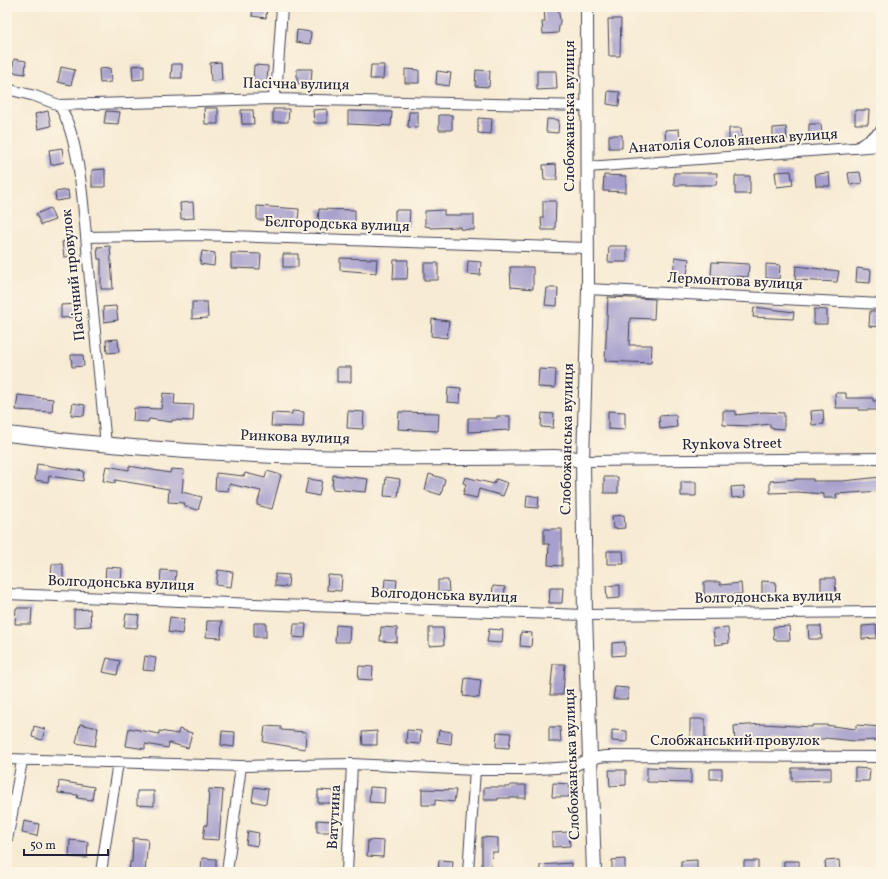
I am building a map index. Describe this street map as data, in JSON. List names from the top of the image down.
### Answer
{
  "streets": {
    "main road": ["Слобожанська вулиця", "Ринкова вулиця"],
    "street": [
      "Пасічна вулиця",
      "Анатолія Солов'яненка вулиця",
      "Бєлгородська вулиця",
      "Пасічний провулок",
      "Лермонтова вулиця",
      "Rynkova Street",
      "Волгодонська вулиця",
      "Слобжанський провулок",
      "Ватутина"
    ]
  },
  "crossings": [
    ["Пасічна вулиця", "Слобожанська вулиця"],
    ["Пасічна вулиця", "Пасічний провулок"],
    ["Слобожанська вулиця", "Анатолія Солов'яненка вулиця"],
    ["Слобожанська вулиця", "Бєлгородська вулиця"],
    ["Слобожанська вулиця", "Лермонтова вулиця"],
    ["Слобожанська вулиця", "Ринкова вулиця"],
    ["Слобожанська вулиця", "Rynkova Street"],
    ["Слобожанська вулиця", "Волгодонська вулиця"],
    ["Слобожанська вулиця", "Слобжанський провулок"],
    ["Бєлгородська вулиця", "Пасічний провулок"],
    ["Пасічний провулок", "Ринкова вулиця"],
    ["Ринкова вулиця", "Rynkova Street"],
    ["Слобжанський провулок", "Ватутина"]
  ],
  "scale_bar": "50 m"
}
